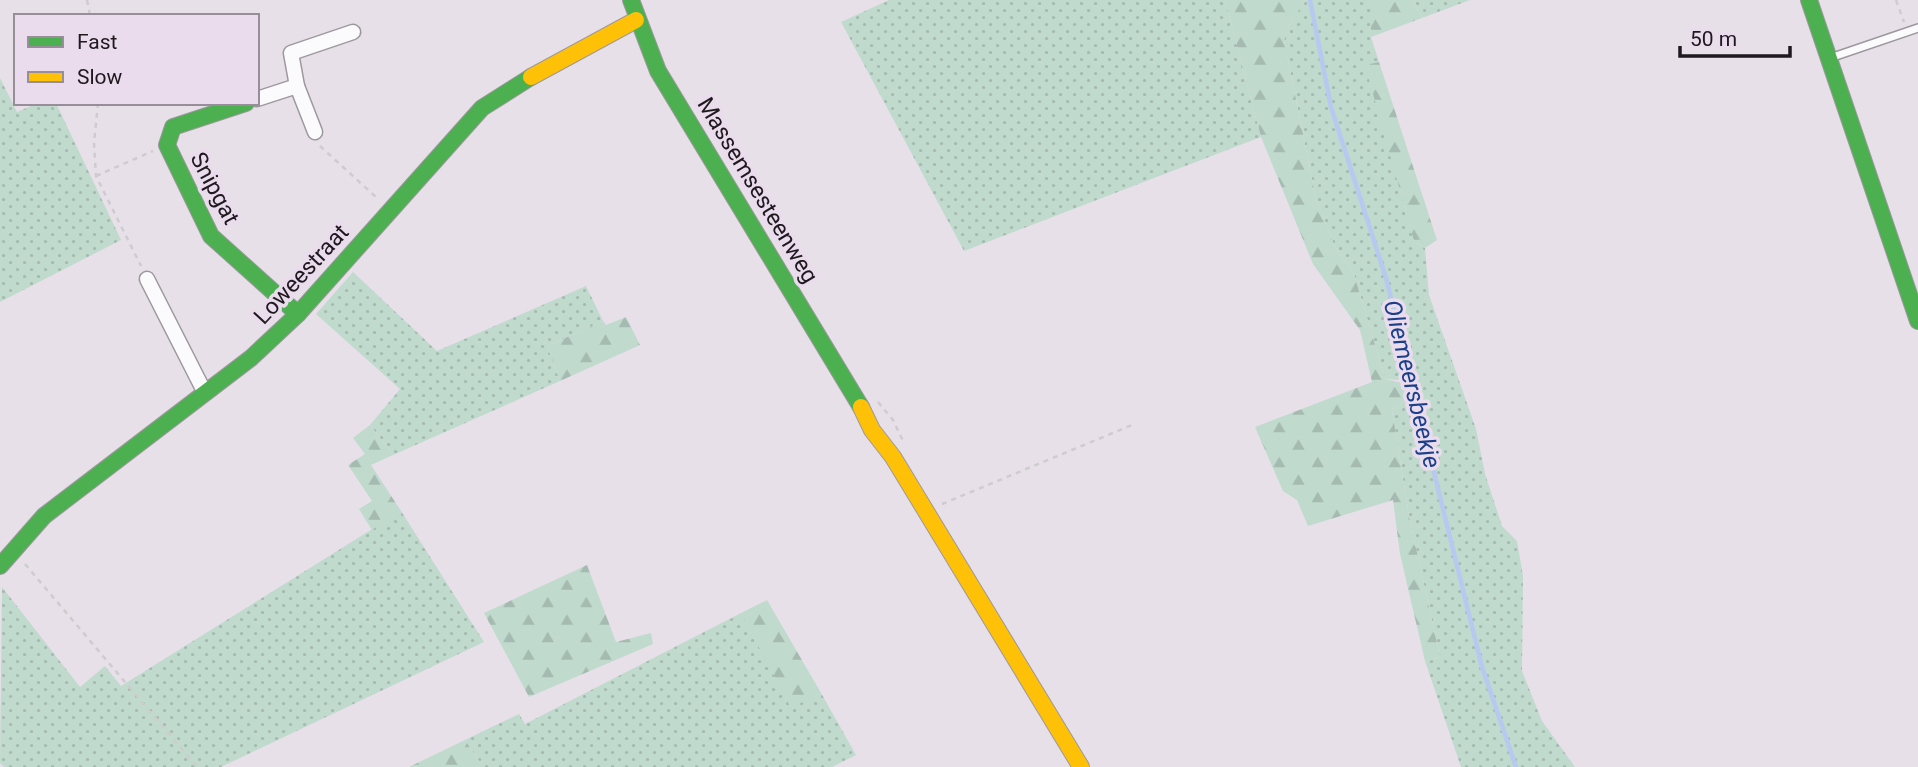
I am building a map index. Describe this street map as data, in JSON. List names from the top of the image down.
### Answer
{
  "streets": {
    "street": ["Snipgat", "Massemsesteenweg", "Loweestraat"]
  },
  "crossings": [
    ["Snipgat", "Loweestraat"],
    ["Massemsesteenweg", "Loweestraat"]
  ],
  "water": ["Oliemeersbeekje"],
  "legend": ["Fast", "Slow"],
  "scale_bar": "50 m"
}
